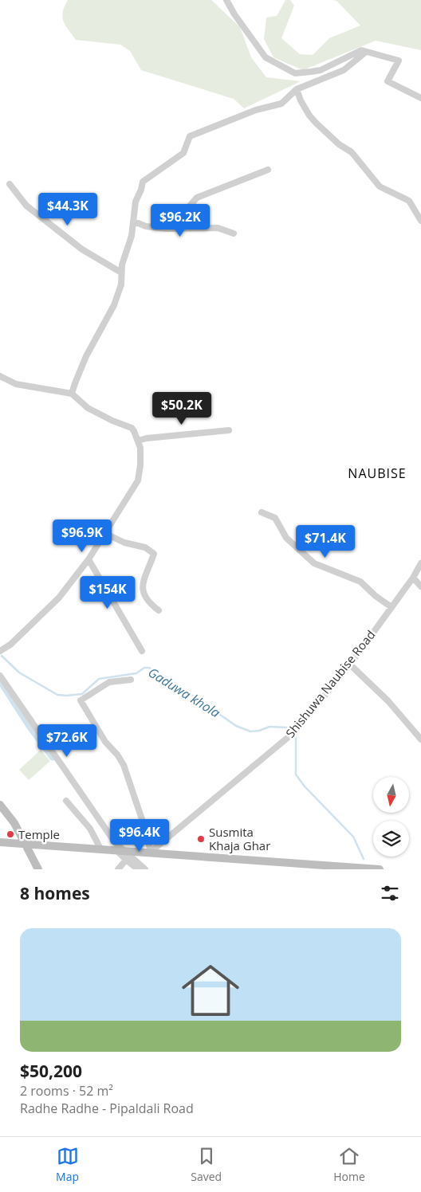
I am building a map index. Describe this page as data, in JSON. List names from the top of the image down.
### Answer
{
  "streets": {
    "street": ["Shishuwa Naubise Road"]
  },
  "districts": ["NAUBISE"],
  "water": ["Gaduwa khola"],
  "places": ["Temple", "Susmita Khaja Ghar"],
  "north": "bottom",
  "page": {
    "price": [
      "$44.3K",
      "$96.2K",
      "$50.2K",
      "$96.9K",
      "$71.4K",
      "$154K",
      "$72.6K",
      "$96.4K"
    ],
    "heading": "8 homes",
    "list": [
      {
        "name": "$50,200",
        "note": "2 rooms · 52 m² · Radhe Radhe - Pipaldali Road"
      }
    ],
    "tabs": ["Map", "Saved", "Home"]
  }
}
